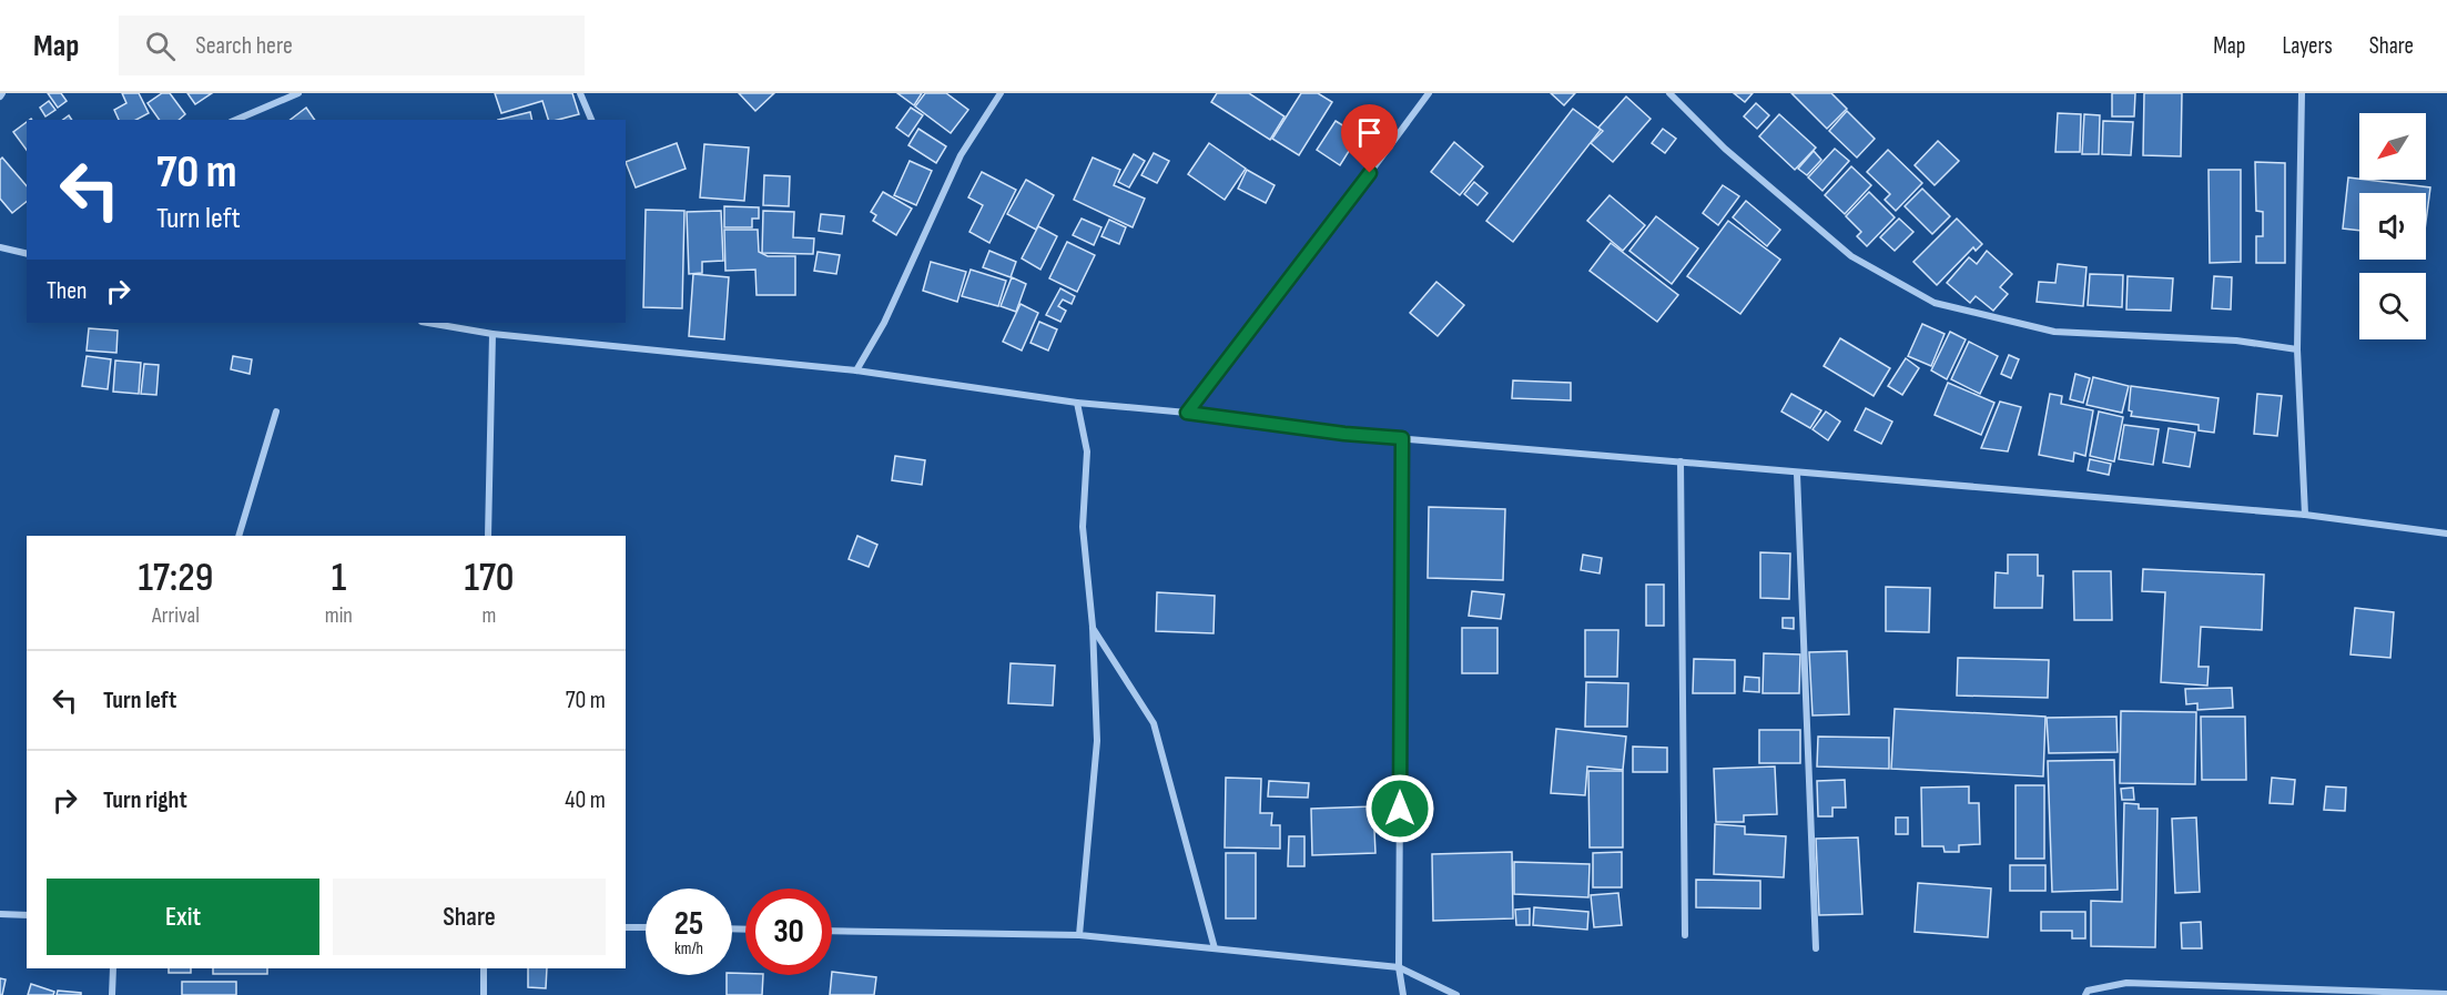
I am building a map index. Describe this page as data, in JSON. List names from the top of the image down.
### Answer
{
  "north": "bottom left",
  "page": {
    "header": "Map",
    "search": "Search here",
    "nav": ["Map", "Layers", "Share"],
    "turn": ["70 m", "Turn left"],
    "then": "Then",
    "eta": [
      "17:29",
      "Arrival",
      "1",
      "min",
      "170",
      "m"
    ],
    "list": [
      {
        "name": "Turn left",
        "value": "70 m"
      },
      {
        "name": "Turn right",
        "value": "40 m"
      }
    ],
    "buttons": ["Exit", "Share"],
    "speed": "25 km/h",
    "limit": "30"
  }
}
